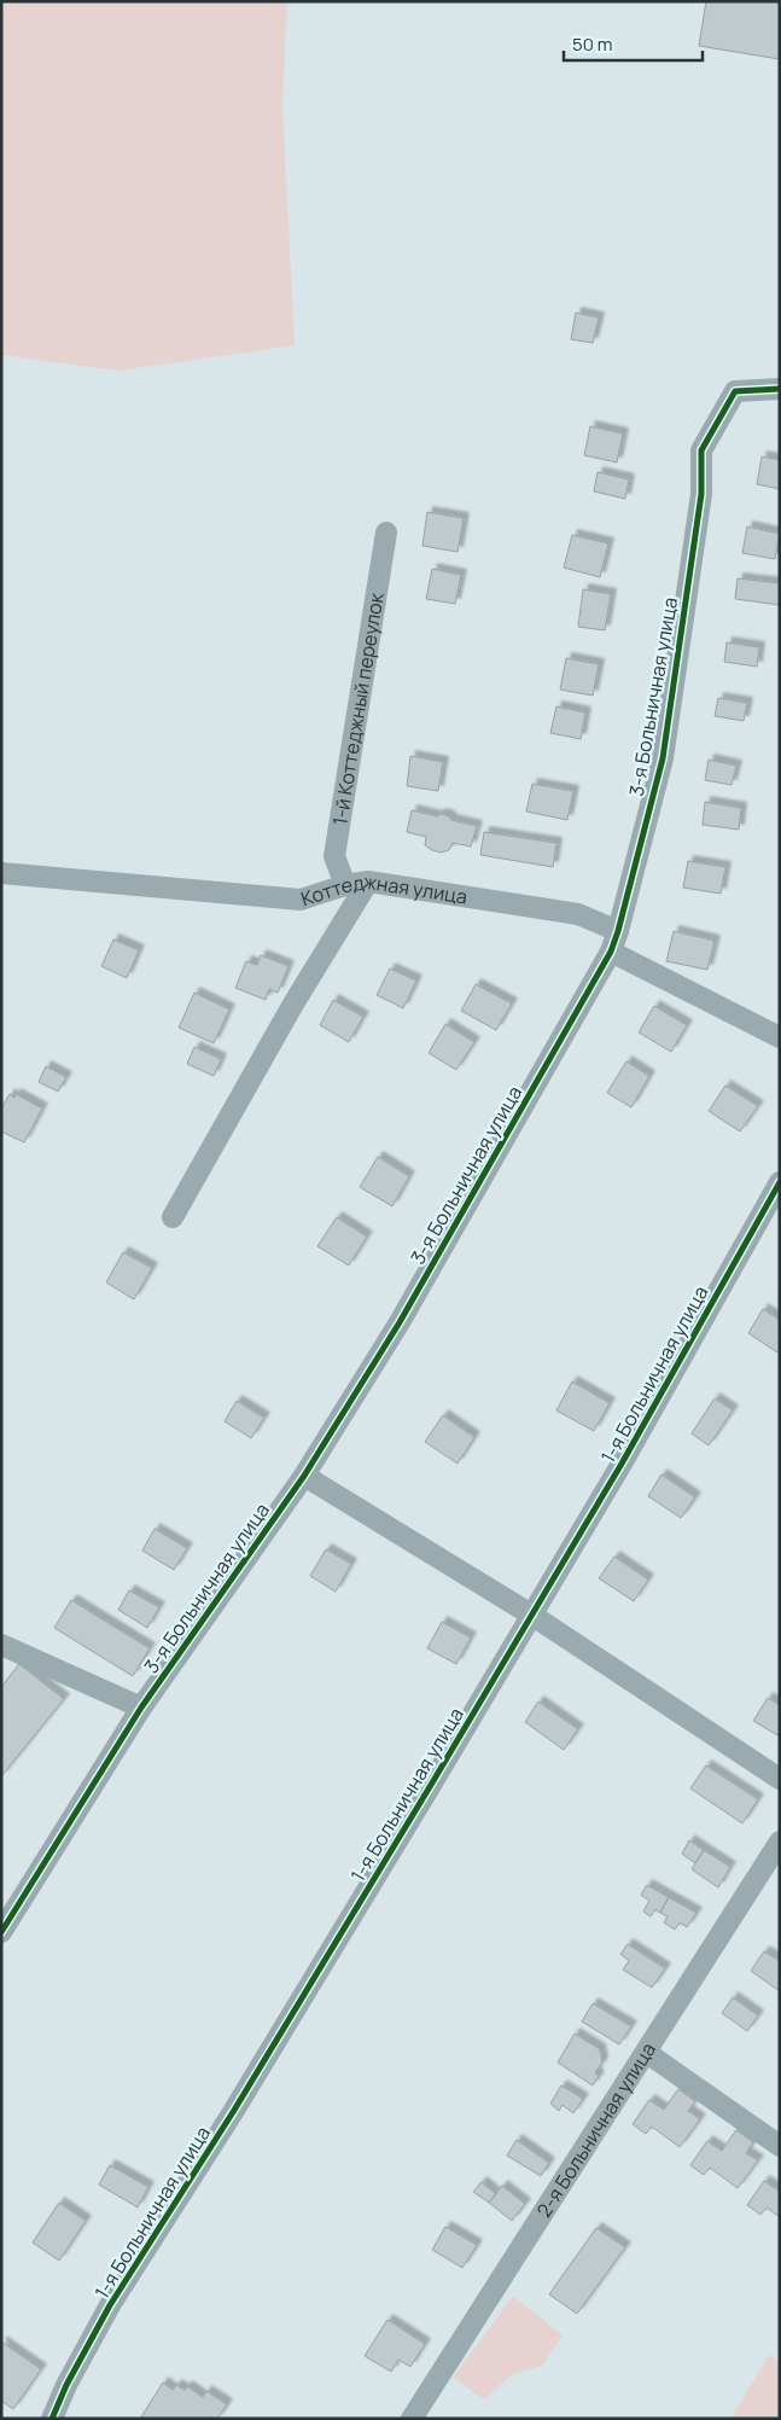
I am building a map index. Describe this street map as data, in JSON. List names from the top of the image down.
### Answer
{
  "streets": {
    "street": [
      "3-я Больничная улица",
      "1-й Коттеджный переулок",
      "Коттеджная улица",
      "1-я Больничная улица",
      "2-я Больничная улица"
    ]
  },
  "crossings": [
    ["3-я Больничная улица", "Коттеджная улица"],
    ["1-й Коттеджный переулок", "Коттеджная улица"]
  ],
  "scale_bar": "50 m"
}
